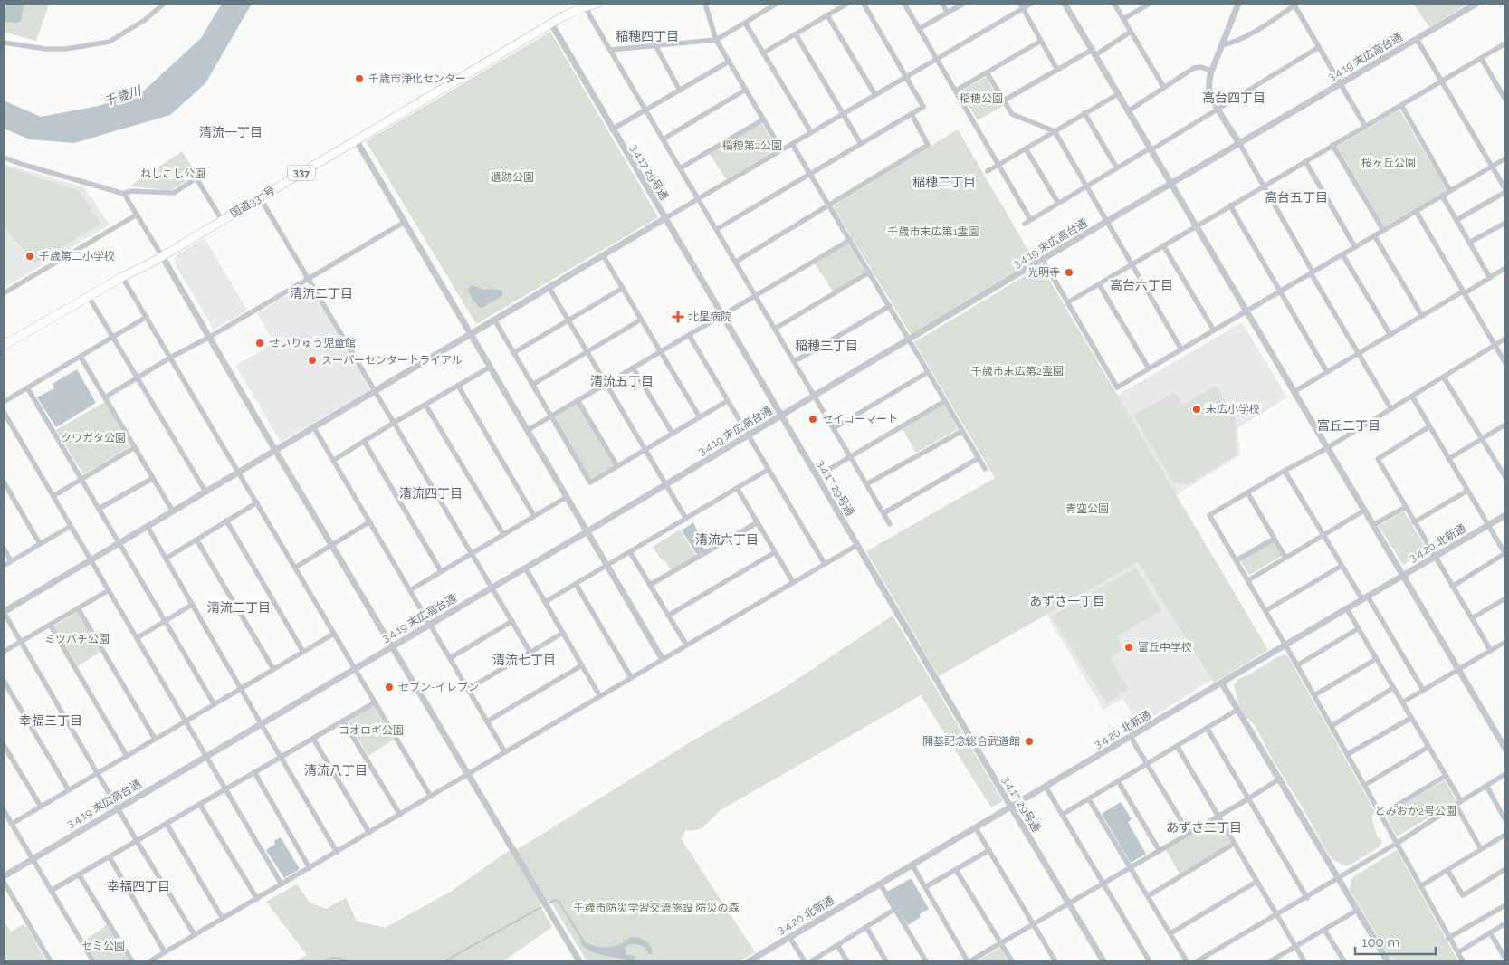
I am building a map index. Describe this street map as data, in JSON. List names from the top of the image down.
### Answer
{
  "streets": {
    "highway": ["337", "国道337号"],
    "street": ["3.4.19 末広高台通", "3.4.17 29号通", "3.4.20 北新通"]
  },
  "crossings": [
    ["3.4.19 末広高台通", "3.4.17 29号通"],
    ["3.4.17 29号通", "国道337号"],
    ["3.4.17 29号通", "3.4.20 北新通"]
  ],
  "districts": [
    "稲穂四丁目",
    "高台四丁目",
    "清流一丁目",
    "稲穂二丁目",
    "高台五丁目",
    "高台六丁目",
    "清流二丁目",
    "稲穂三丁目",
    "清流五丁目",
    "富丘二丁目",
    "清流四丁目",
    "清流六丁目",
    "あずさ一丁目",
    "清流三丁目",
    "清流七丁目",
    "幸福三丁目",
    "清流八丁目",
    "あずさ二丁目",
    "幸福四丁目"
  ],
  "water": ["千歳川"],
  "parks": [
    "稲穂公園",
    "稲穂第2公園",
    "桜ヶ丘公園",
    "ねしこし公園",
    "遺跡公園",
    "千歳市末広第1霊園",
    "千歳市末広第2霊園",
    "クワガタ公園",
    "青空公園",
    "ミツバチ公園",
    "コオロギ公園",
    "とみおか2号公園",
    "千歳市防災学習交流施設 防災の森",
    "セミ公園"
  ],
  "places": {
    "other": [
      "千歳市浄化センター",
      "千歳第二小学校",
      "光明寺",
      "せいりゅう児童館",
      "スーパーセンタートライアル",
      "末広小学校",
      "セイコーマート",
      "富丘中学校",
      "セブン-イレブン",
      "開基記念総合武道館"
    ],
    "health": ["北星病院"]
  },
  "scale_bar": "100 m"
}
